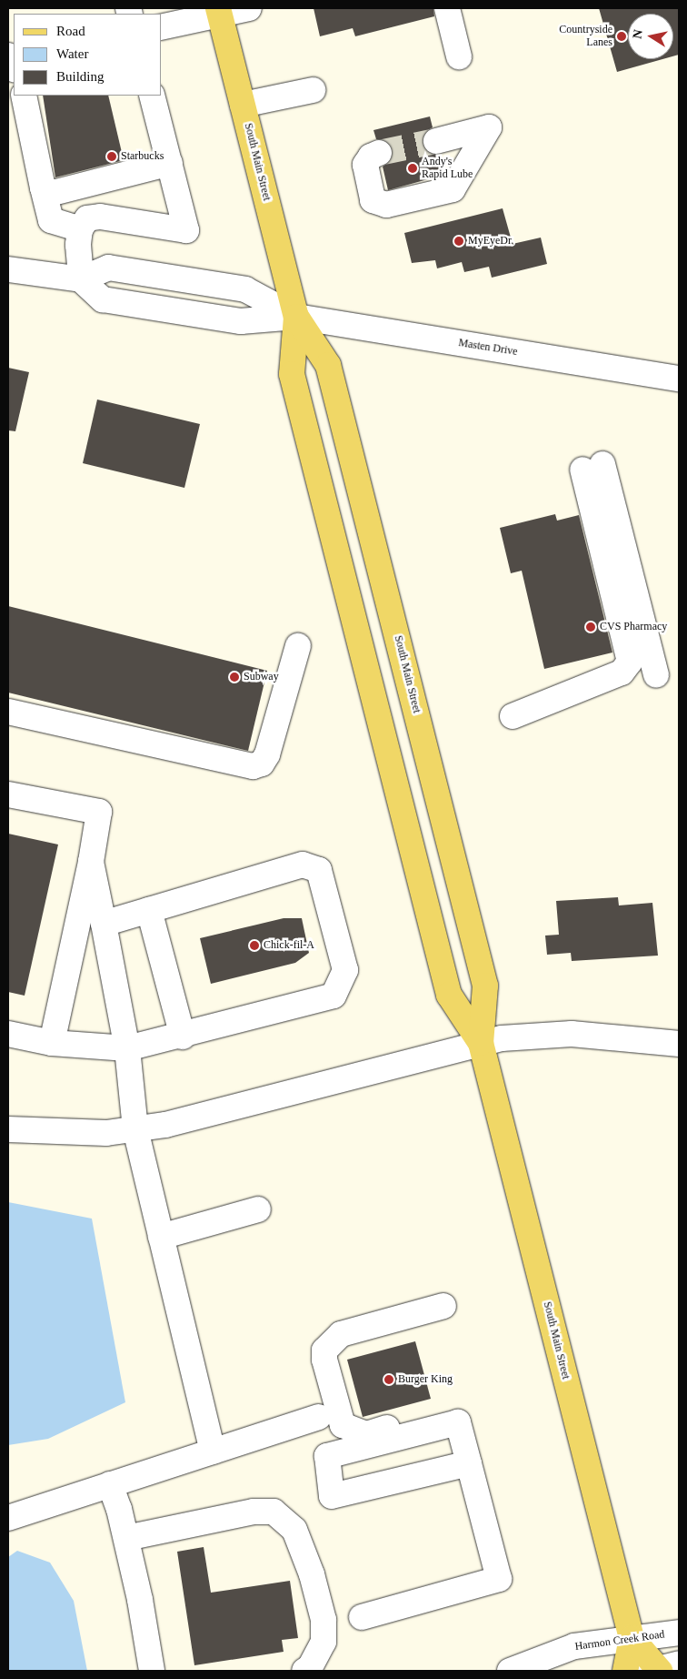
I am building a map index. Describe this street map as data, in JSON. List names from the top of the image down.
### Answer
{
  "streets": {
    "main road": ["South Main Street"],
    "street": ["Masten Drive", "Harmon Creek Road"]
  },
  "crossings": [
    ["South Main Street", "Masten Drive"],
    ["South Main Street", "Harmon Creek Road"]
  ],
  "places": [
    "Countryside Lanes",
    "Starbucks",
    "Andy's Rapid Lube",
    "MyEyeDr.",
    "CVS Pharmacy",
    "Subway",
    "Chick-fil-A",
    "Burger King"
  ],
  "legend": ["Road", "Water", "Building"],
  "north": "left"
}
